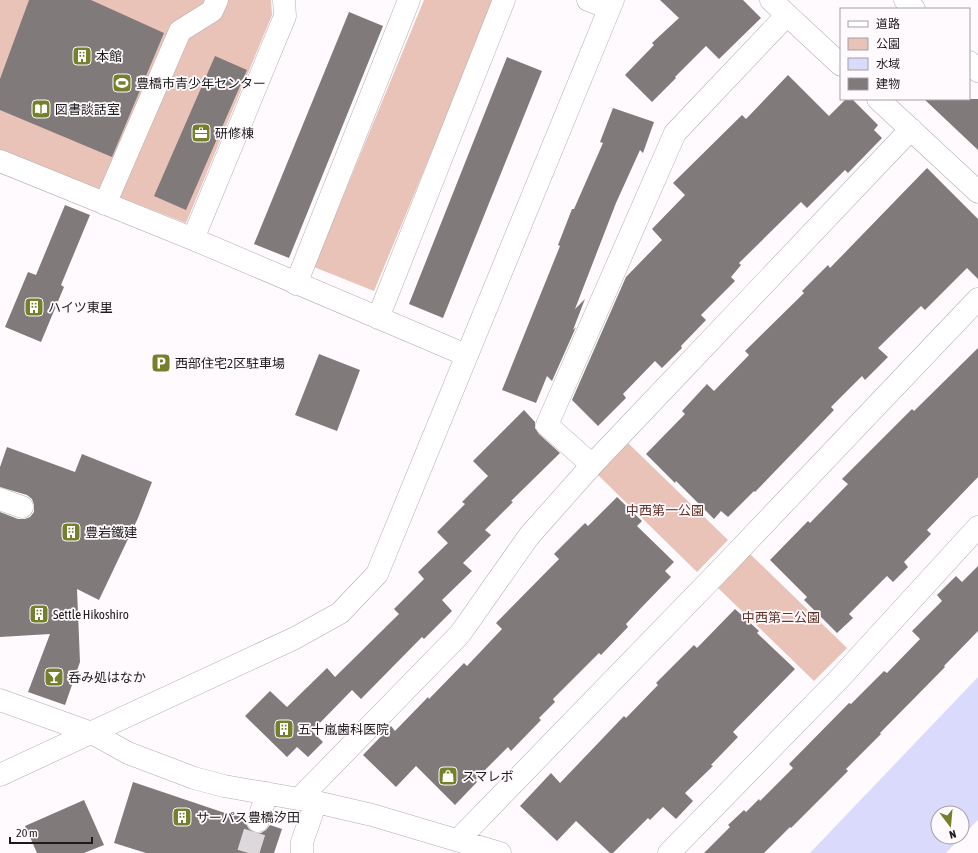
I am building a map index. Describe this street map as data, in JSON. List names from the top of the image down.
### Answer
{
  "parks": ["中西第一公園", "中西第二公園"],
  "places": {
    "building": [
      "本館",
      "ハイツ東里",
      "豊岩鐵建",
      "Settle Hikoshiro",
      "五十嵐歯科医院",
      "サーパス豊橋汐田"
    ],
    "sports": ["豊橋市青少年センター"],
    "library": ["図書談話室"],
    "office": ["研修棟"],
    "parking": ["西部住宅2区駐車場"],
    "bar": ["呑み処はなか"],
    "shop": ["スマレボ"]
  },
  "legend": [
    "道路",
    "公園",
    "水域",
    "建物"
  ],
  "scale_bar": "20 m",
  "north": "bottom"
}
